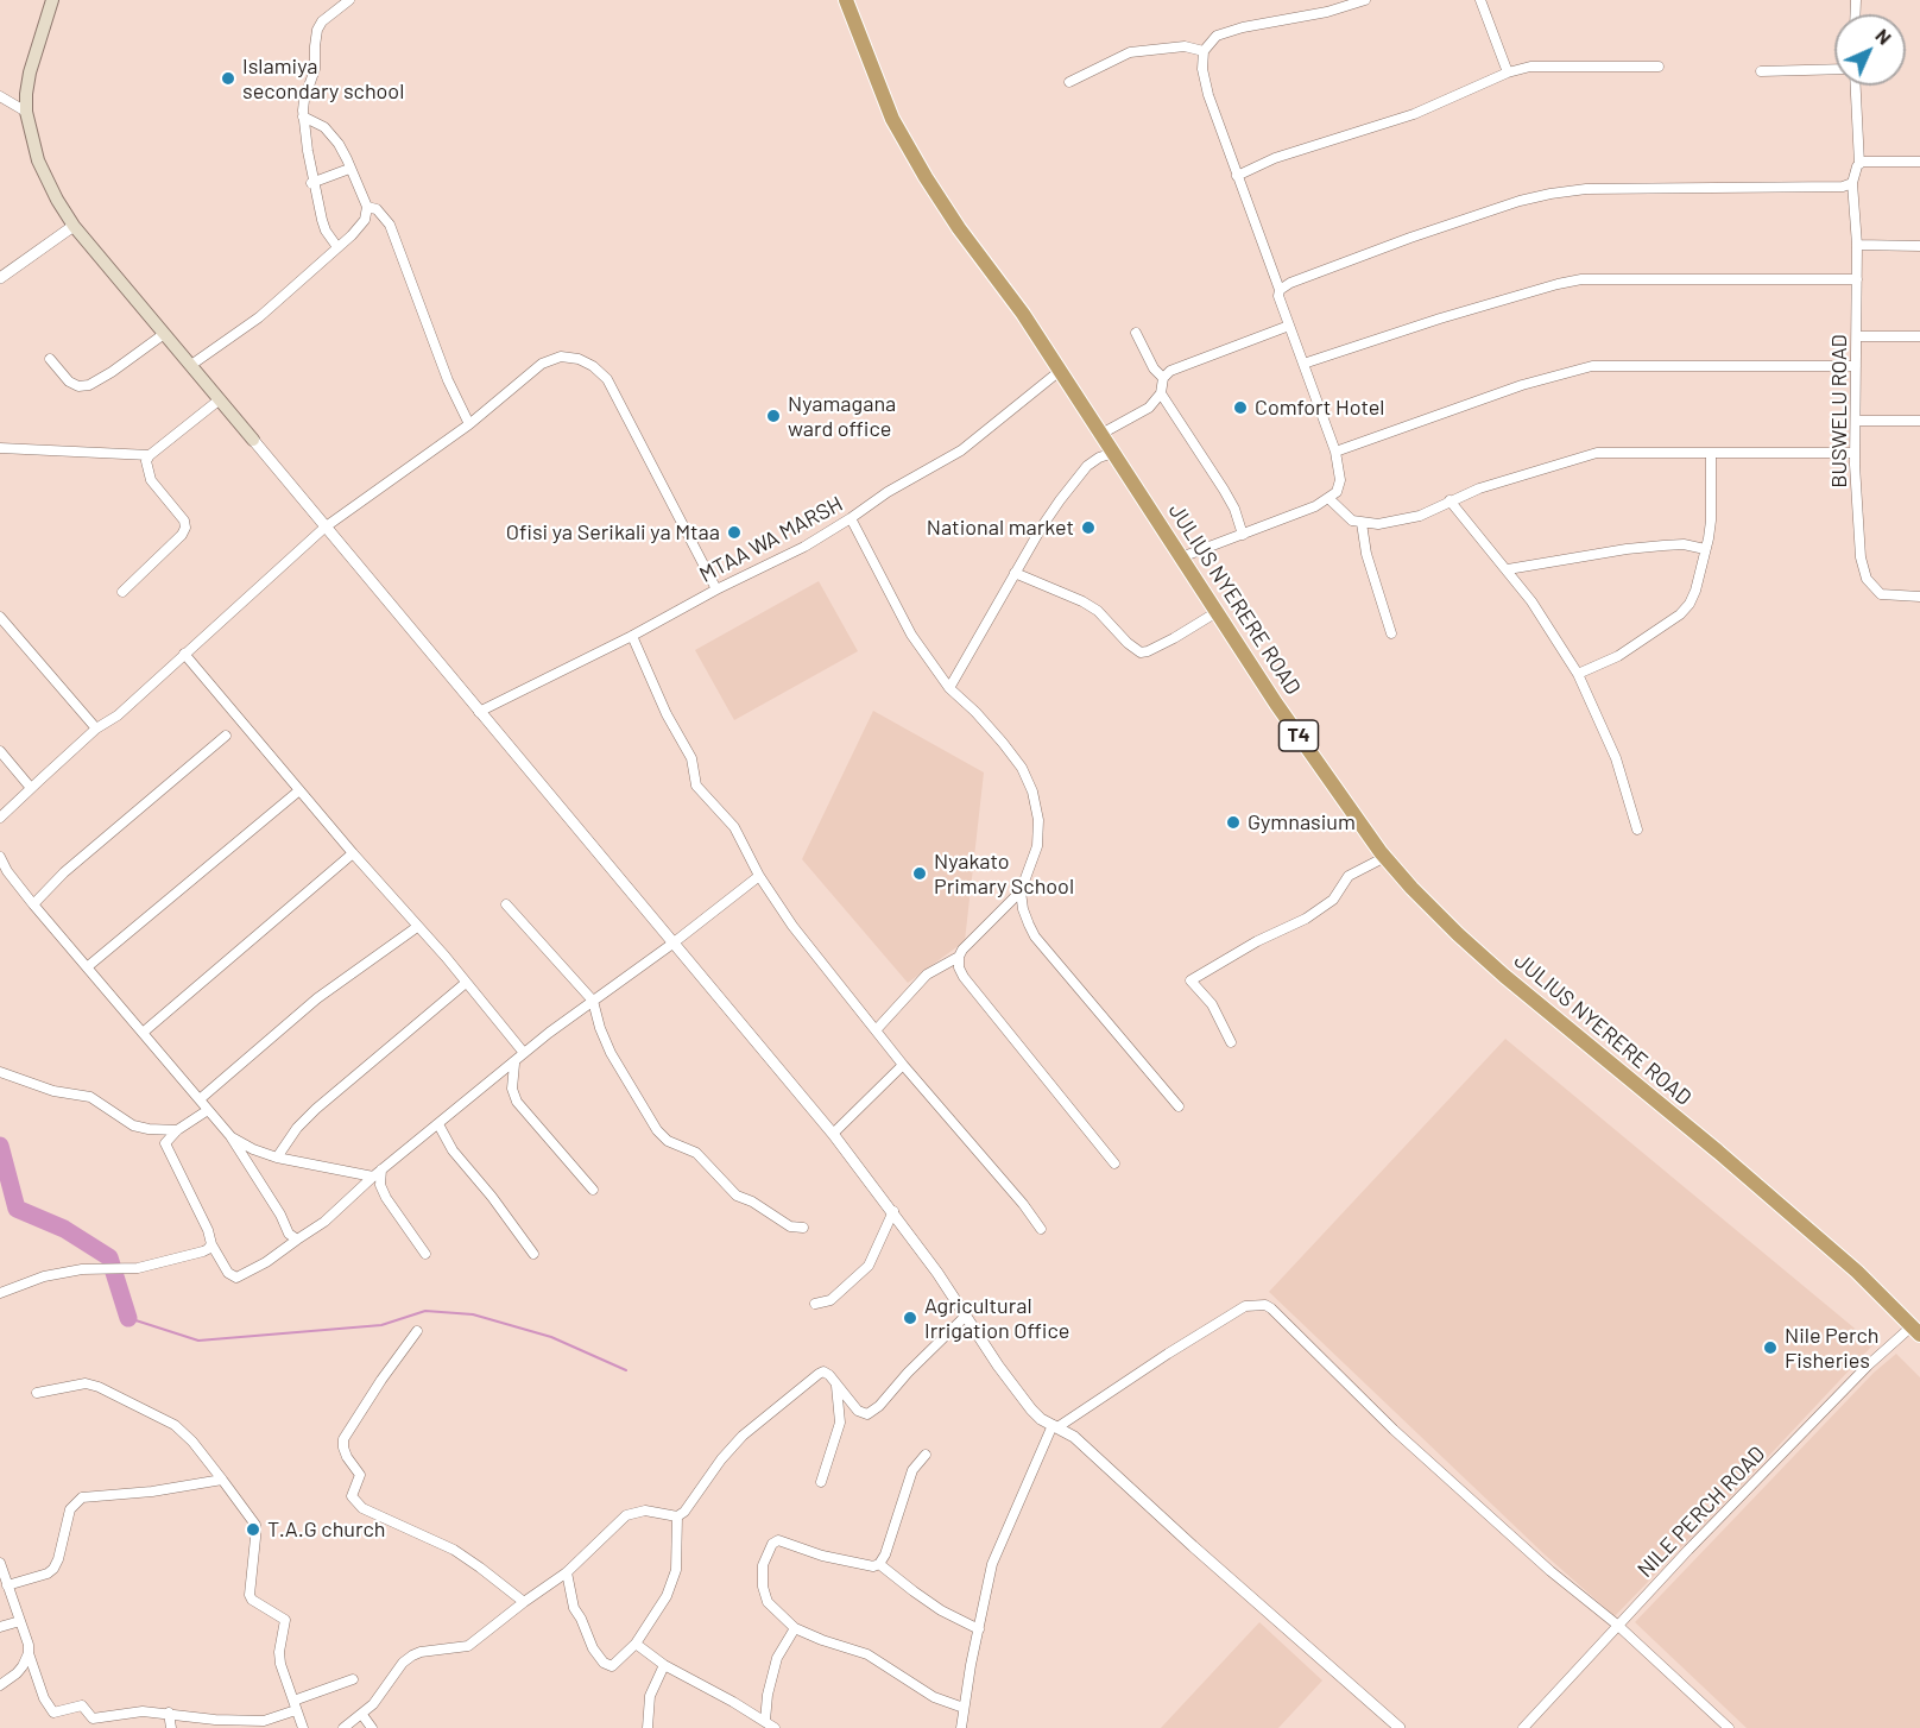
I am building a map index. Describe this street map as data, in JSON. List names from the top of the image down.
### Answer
{
  "streets": {
    "highway": ["JULIUS NYERERE ROAD", "T4"],
    "street": ["BUSWELU ROAD", "MTAA WA MARSH", "NILE PERCH ROAD"]
  },
  "crossings": [
    ["MTAA WA MARSH", "JULIUS NYERERE ROAD"],
    ["JULIUS NYERERE ROAD", "NILE PERCH ROAD"]
  ],
  "places": [
    "Islamiya secondary school",
    "Comfort Hotel",
    "Nyamagana ward office",
    "National market",
    "Ofisi ya Serikali ya Mtaa",
    "Gymnasium",
    "Nyakato Primary School",
    "Agricultural Irrigation Office",
    "Nile Perch Fisheries",
    "T.A.G church"
  ],
  "north": "top right"
}
